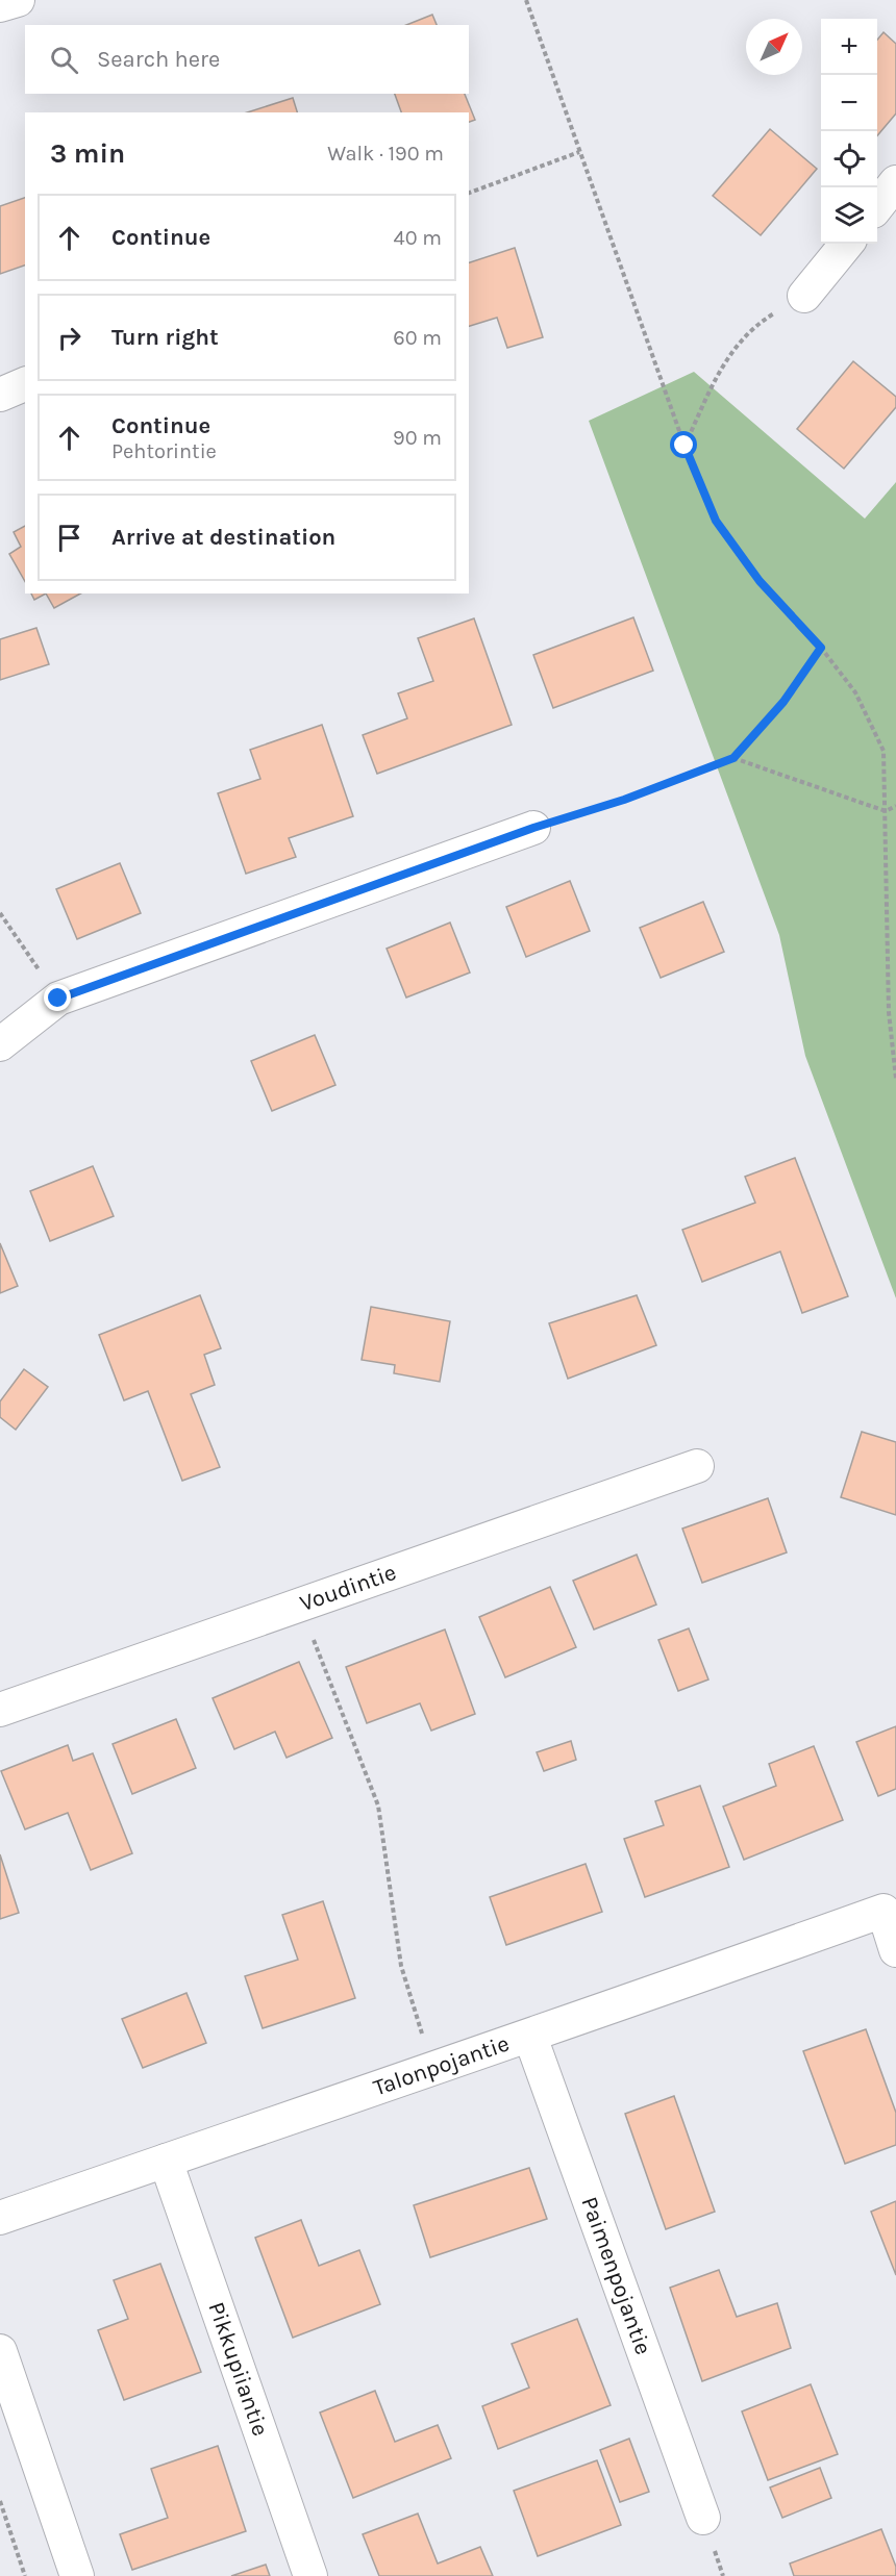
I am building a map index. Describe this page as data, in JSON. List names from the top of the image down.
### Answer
{
  "streets": {
    "street": [
      "Voudintie",
      "Talonpojantie",
      "Paimenpojantie",
      "Pikkupiiantie"
    ]
  },
  "crossings": [
    ["Talonpojantie", "Paimenpojantie"],
    ["Talonpojantie", "Pikkupiiantie"]
  ],
  "north": "top right",
  "page": {
    "map_buttons": ["+", "−"],
    "search": "Search here",
    "heading": ["3 min", "Walk · 190 m"],
    "list": [
      ["Continue", "40 m"],
      ["Turn right", "60 m"],
      ["Continue", "Pehtorintie", "90 m"],
      "Arrive at destination"
    ]
  }
}
